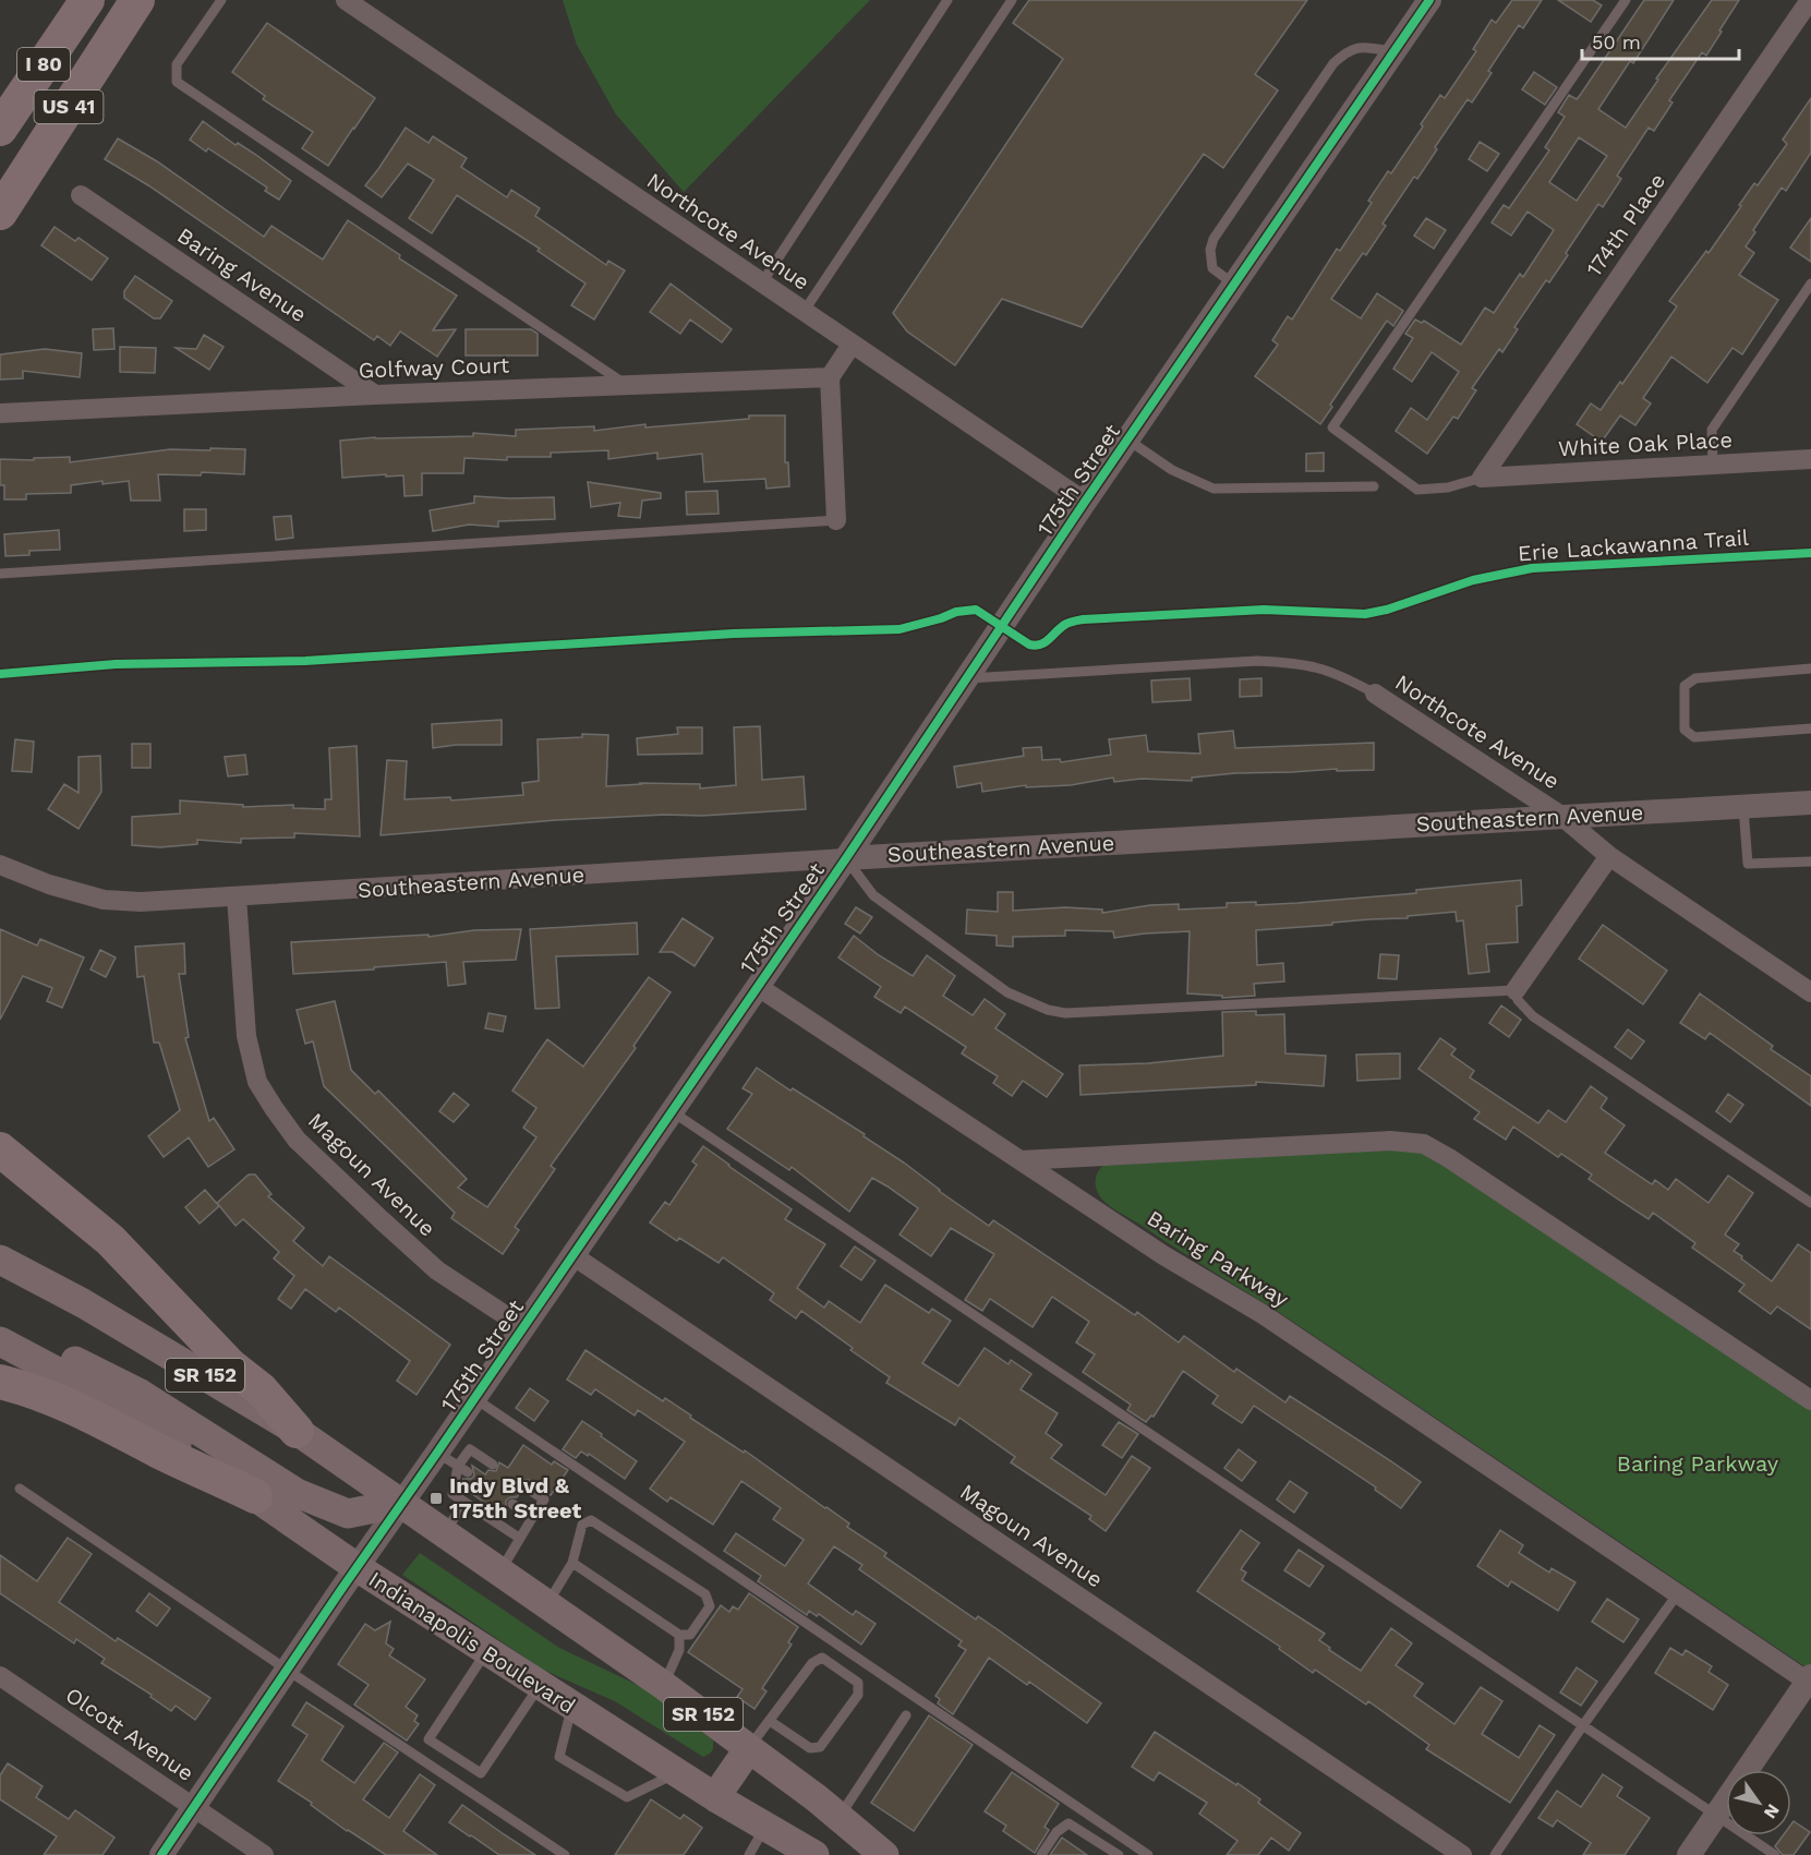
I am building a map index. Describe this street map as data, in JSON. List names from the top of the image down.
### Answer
{
  "streets": {
    "highway": ["I 80", "US 41"],
    "main road": ["SR 152", "Indianapolis Boulevard"],
    "street": [
      "174th Place",
      "Northcote Avenue",
      "Baring Avenue",
      "Golfway Court",
      "White Oak Place",
      "175th Street",
      "Southeastern Avenue",
      "Magoun Avenue",
      "Baring Parkway",
      "Olcott Avenue"
    ],
    "cycle path": ["Erie Lackawanna Trail"]
  },
  "crossings": [
    ["174th Place", "White Oak Place"],
    ["Northcote Avenue", "175th Street"],
    ["Northcote Avenue", "Southeastern Avenue"],
    ["Baring Avenue", "Golfway Court"],
    ["175th Street", "Southeastern Avenue"],
    ["175th Street", "Magoun Avenue"],
    ["175th Street", "Baring Parkway"],
    ["175th Street", "SR 152"],
    ["175th Street", "Indianapolis Boulevard"],
    ["175th Street", "Olcott Avenue"],
    ["Southeastern Avenue", "Magoun Avenue"]
  ],
  "parks": ["Baring Parkway"],
  "places": {
    "transit": ["Indy Blvd & 175th Street"]
  },
  "scale_bar": "50 m",
  "north": "bottom right"
}
